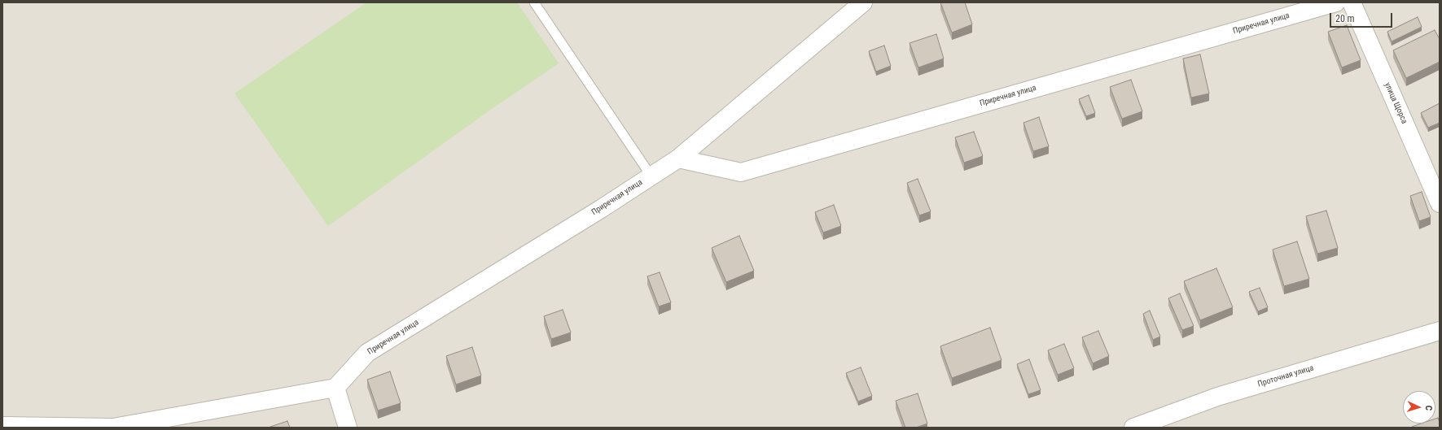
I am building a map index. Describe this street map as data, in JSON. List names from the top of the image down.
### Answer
{
  "streets": {
    "street": ["Приречная улица", "улица Щорса", "Проточная улица"]
  },
  "scale_bar": "20 m",
  "north": "right"
}
